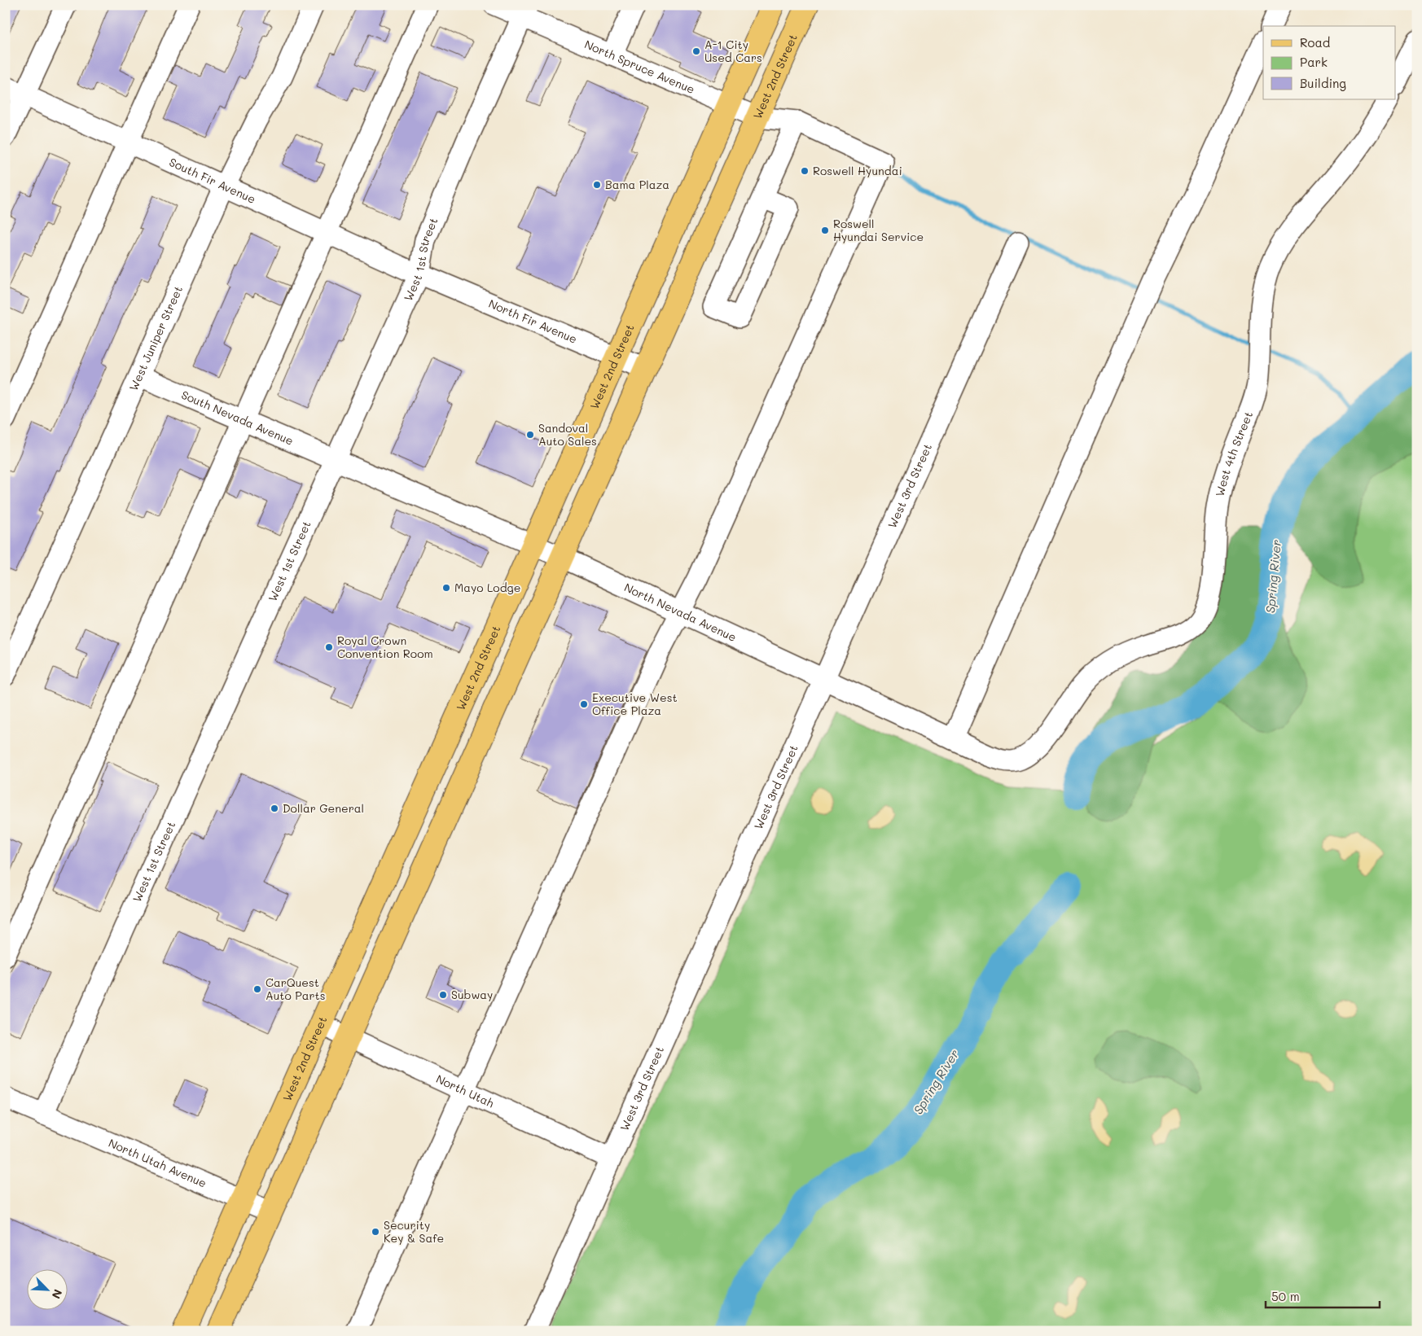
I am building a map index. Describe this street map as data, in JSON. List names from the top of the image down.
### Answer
{
  "streets": {
    "main road": ["West 2nd Street"],
    "street": [
      "North Spruce Avenue",
      "South Fir Avenue",
      "West 1st Street",
      "North Fir Avenue",
      "West Juniper Street",
      "South Nevada Avenue",
      "West 4th Street",
      "West 3rd Street",
      "North Nevada Avenue",
      "North Utah",
      "North Utah Avenue"
    ]
  },
  "crossings": [
    ["North Spruce Avenue", "West 2nd Street"],
    ["North Spruce Avenue", "West 1st Street"],
    ["North Spruce Avenue", "North Nevada Avenue"],
    ["West 2nd Street", "North Fir Avenue"],
    ["West 2nd Street", "North Nevada Avenue"],
    ["West 2nd Street", "North Utah"],
    ["West 2nd Street", "North Utah Avenue"],
    ["South Fir Avenue", "West 1st Street"],
    ["South Fir Avenue", "North Fir Avenue"],
    ["South Fir Avenue", "West Juniper Street"],
    ["West 1st Street", "North Fir Avenue"],
    ["West 1st Street", "South Nevada Avenue"],
    ["West 1st Street", "North Nevada Avenue"],
    ["West 1st Street", "North Utah Avenue"],
    ["West Juniper Street", "South Nevada Avenue"],
    ["South Nevada Avenue", "North Nevada Avenue"],
    ["West 4th Street", "North Nevada Avenue"],
    ["West 3rd Street", "North Nevada Avenue"],
    ["West 3rd Street", "North Utah"]
  ],
  "water": ["Spring River"],
  "places": [
    "A-1 City Used Cars",
    "Roswell Hyundai",
    "Bama Plaza",
    "Roswell Hyundai Service",
    "Sandoval Auto Sales",
    "Mayo Lodge",
    "Royal Crown Convention Room",
    "Executive West Office Plaza",
    "Dollar General",
    "CarQuest Auto Parts",
    "Subway",
    "Security Key & Safe"
  ],
  "legend": ["Road", "Park", "Building"],
  "scale_bar": "50 m",
  "north": "bottom right"
}
